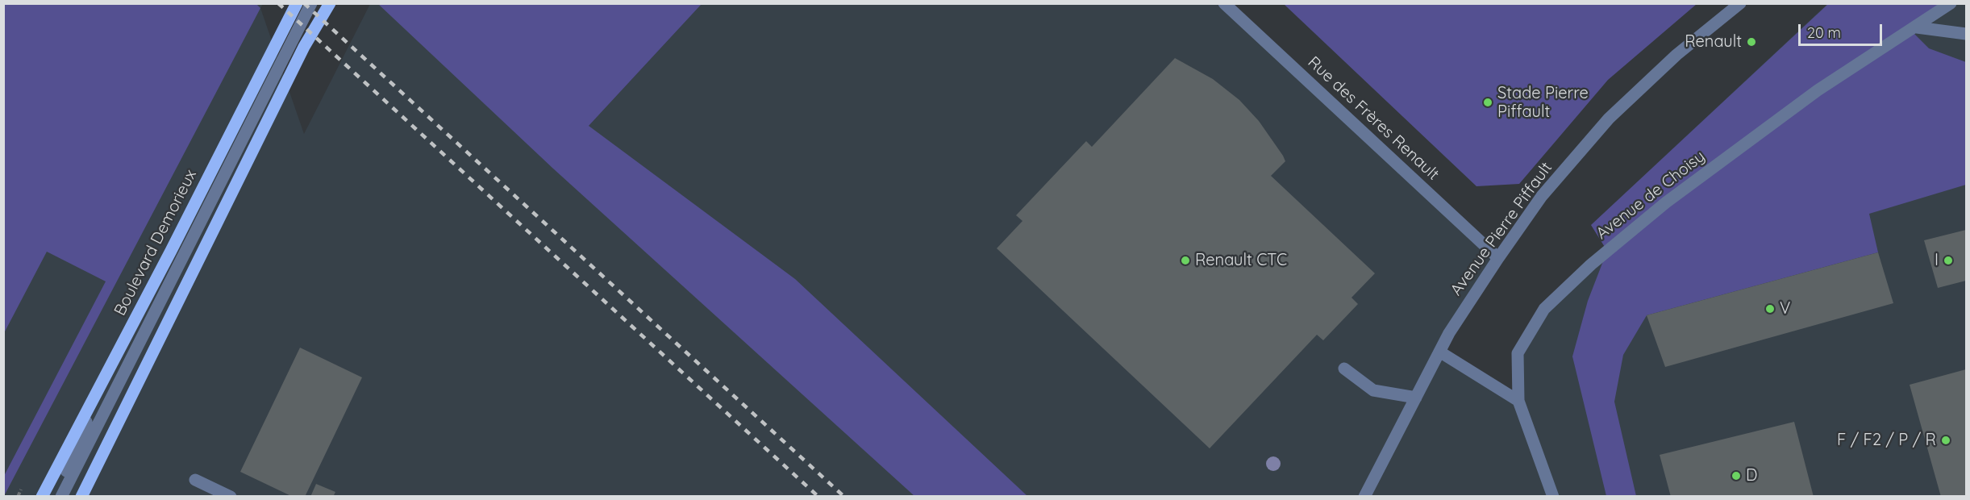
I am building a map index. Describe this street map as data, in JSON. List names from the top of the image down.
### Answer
{
  "streets": {
    "main road": ["Boulevard Demorieux"],
    "street": ["Rue des Frères Renault", "Avenue de Choisy", "Avenue Pierre Piffault"]
  },
  "crossings": [
    ["Rue des Frères Renault", "Avenue Pierre Piffault"]
  ],
  "places": [
    "Renault",
    "Stade Pierre Piffault",
    "Renault CTC",
    "I",
    "V",
    "F / F2 / P / R",
    "D"
  ],
  "scale_bar": "20 m"
}
